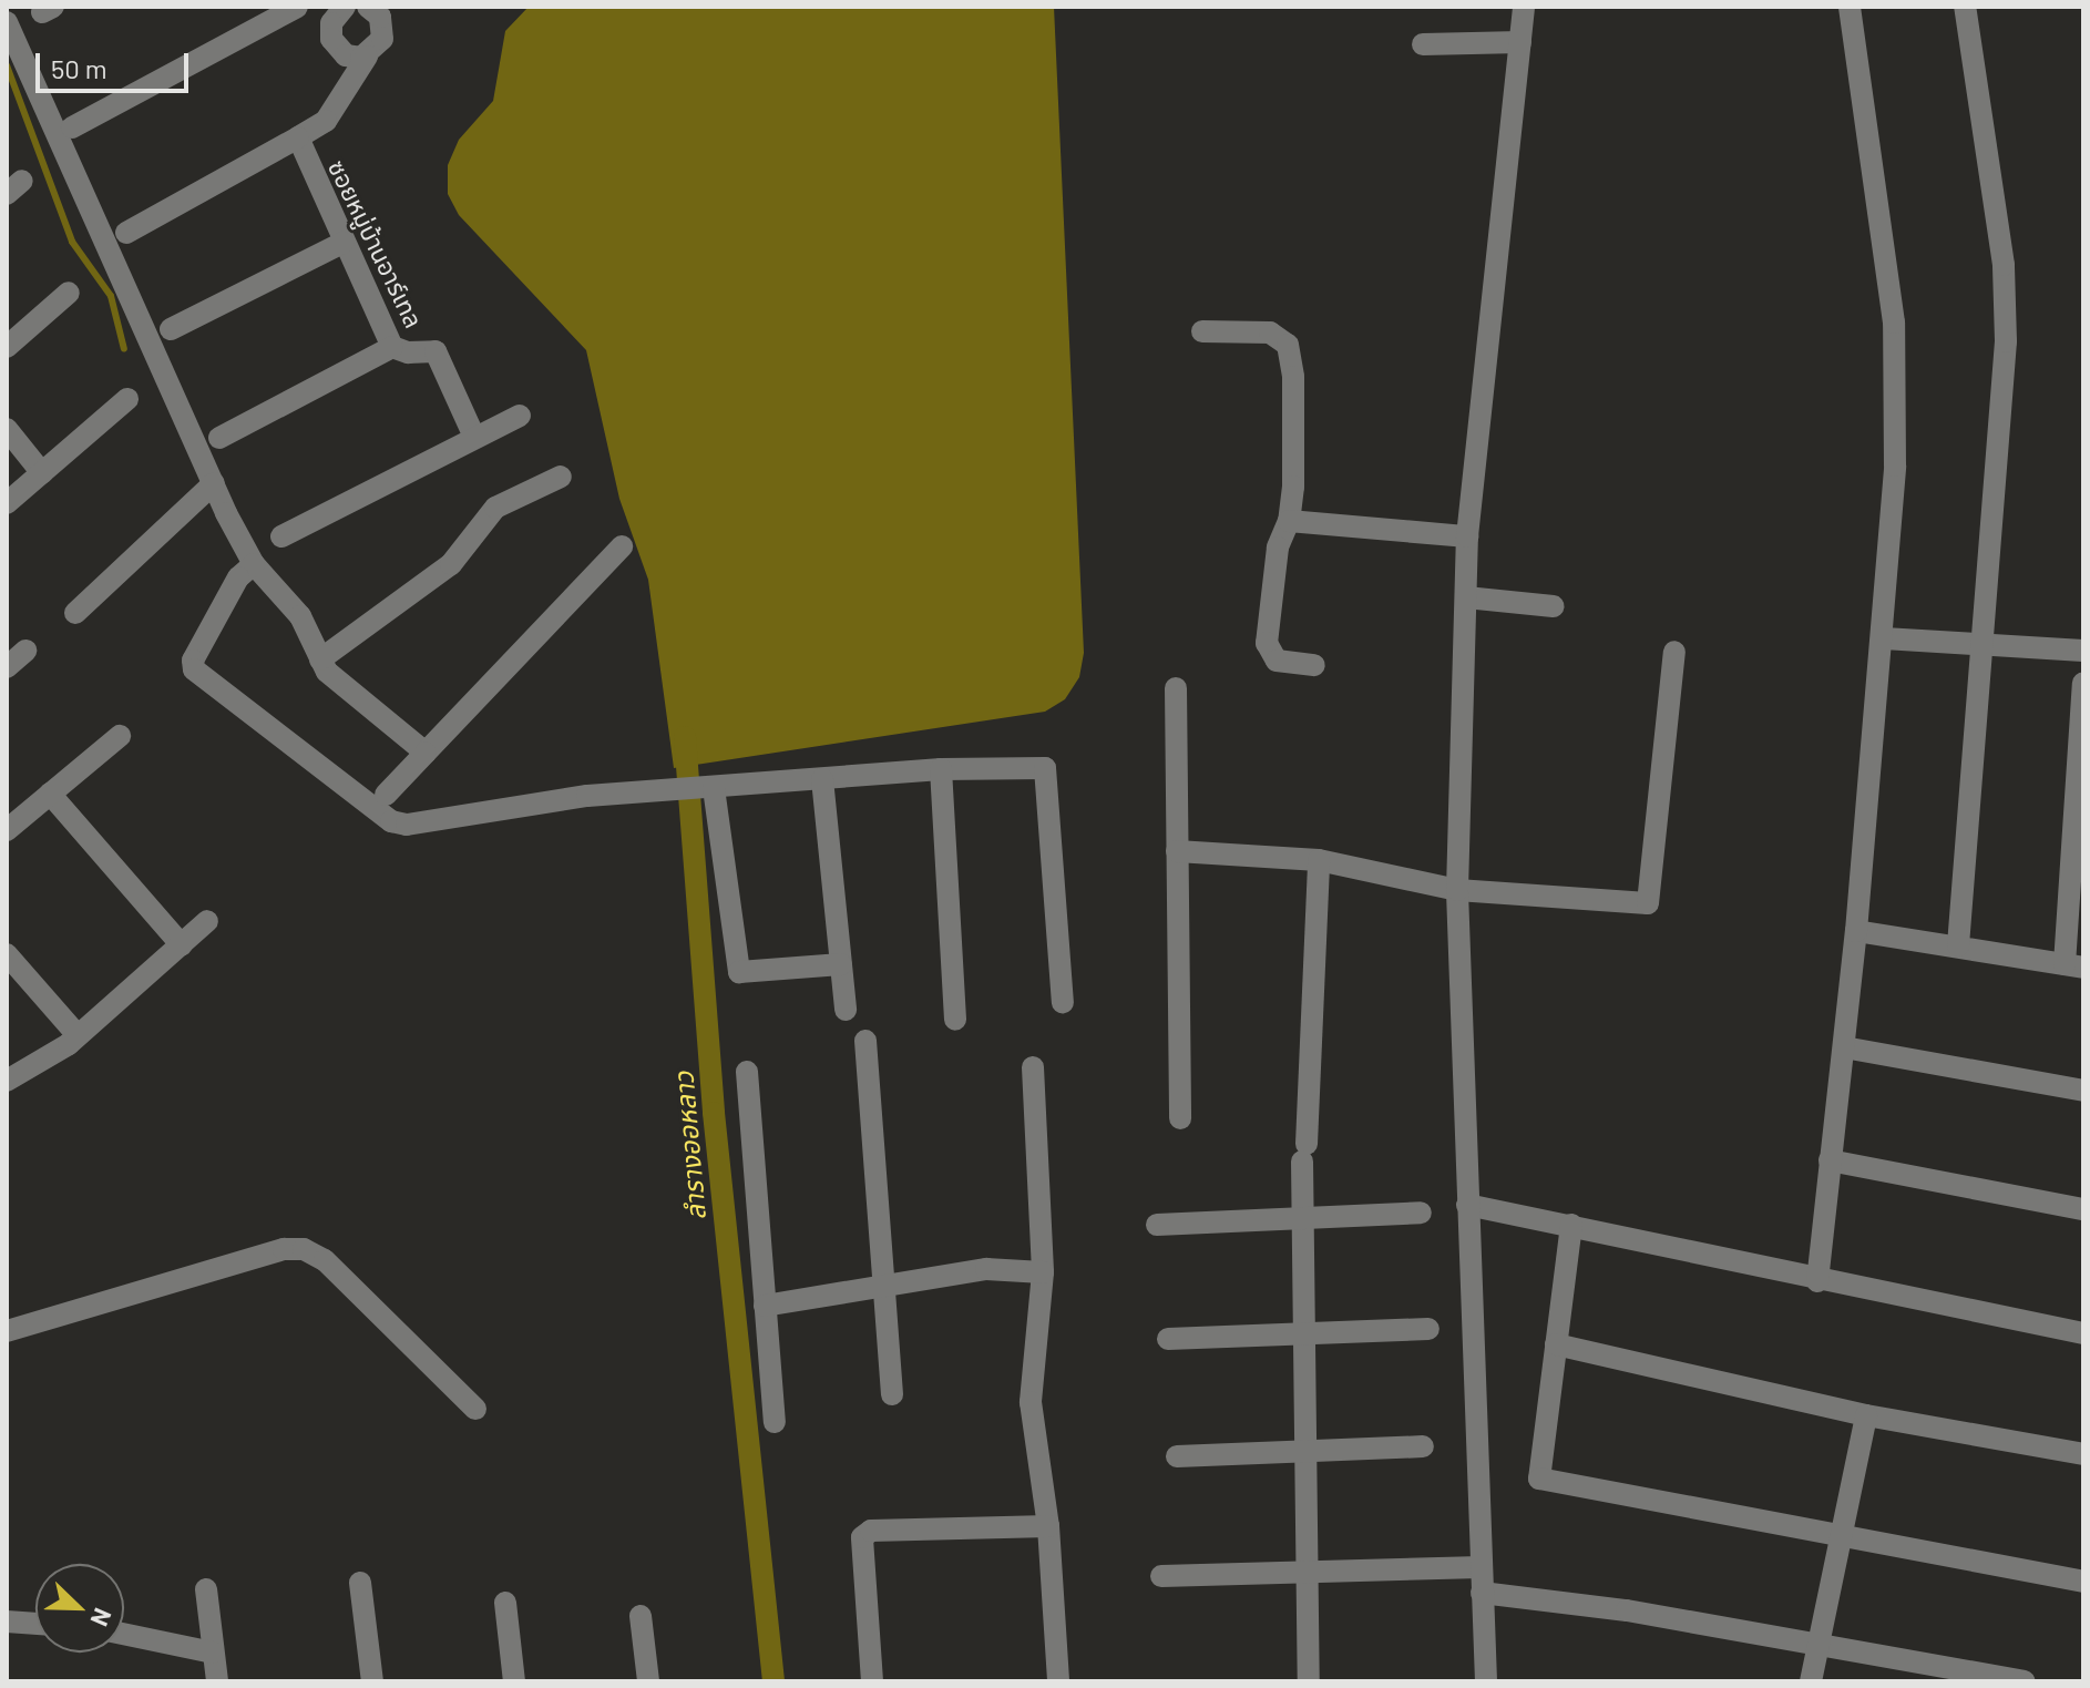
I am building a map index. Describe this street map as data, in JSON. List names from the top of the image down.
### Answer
{
  "streets": {
    "street": ["ซอยหมู่บ้านอาร์เทล"]
  },
  "water": ["ลำรางออหลาว"],
  "scale_bar": "50 m",
  "north": "bottom right"
}
